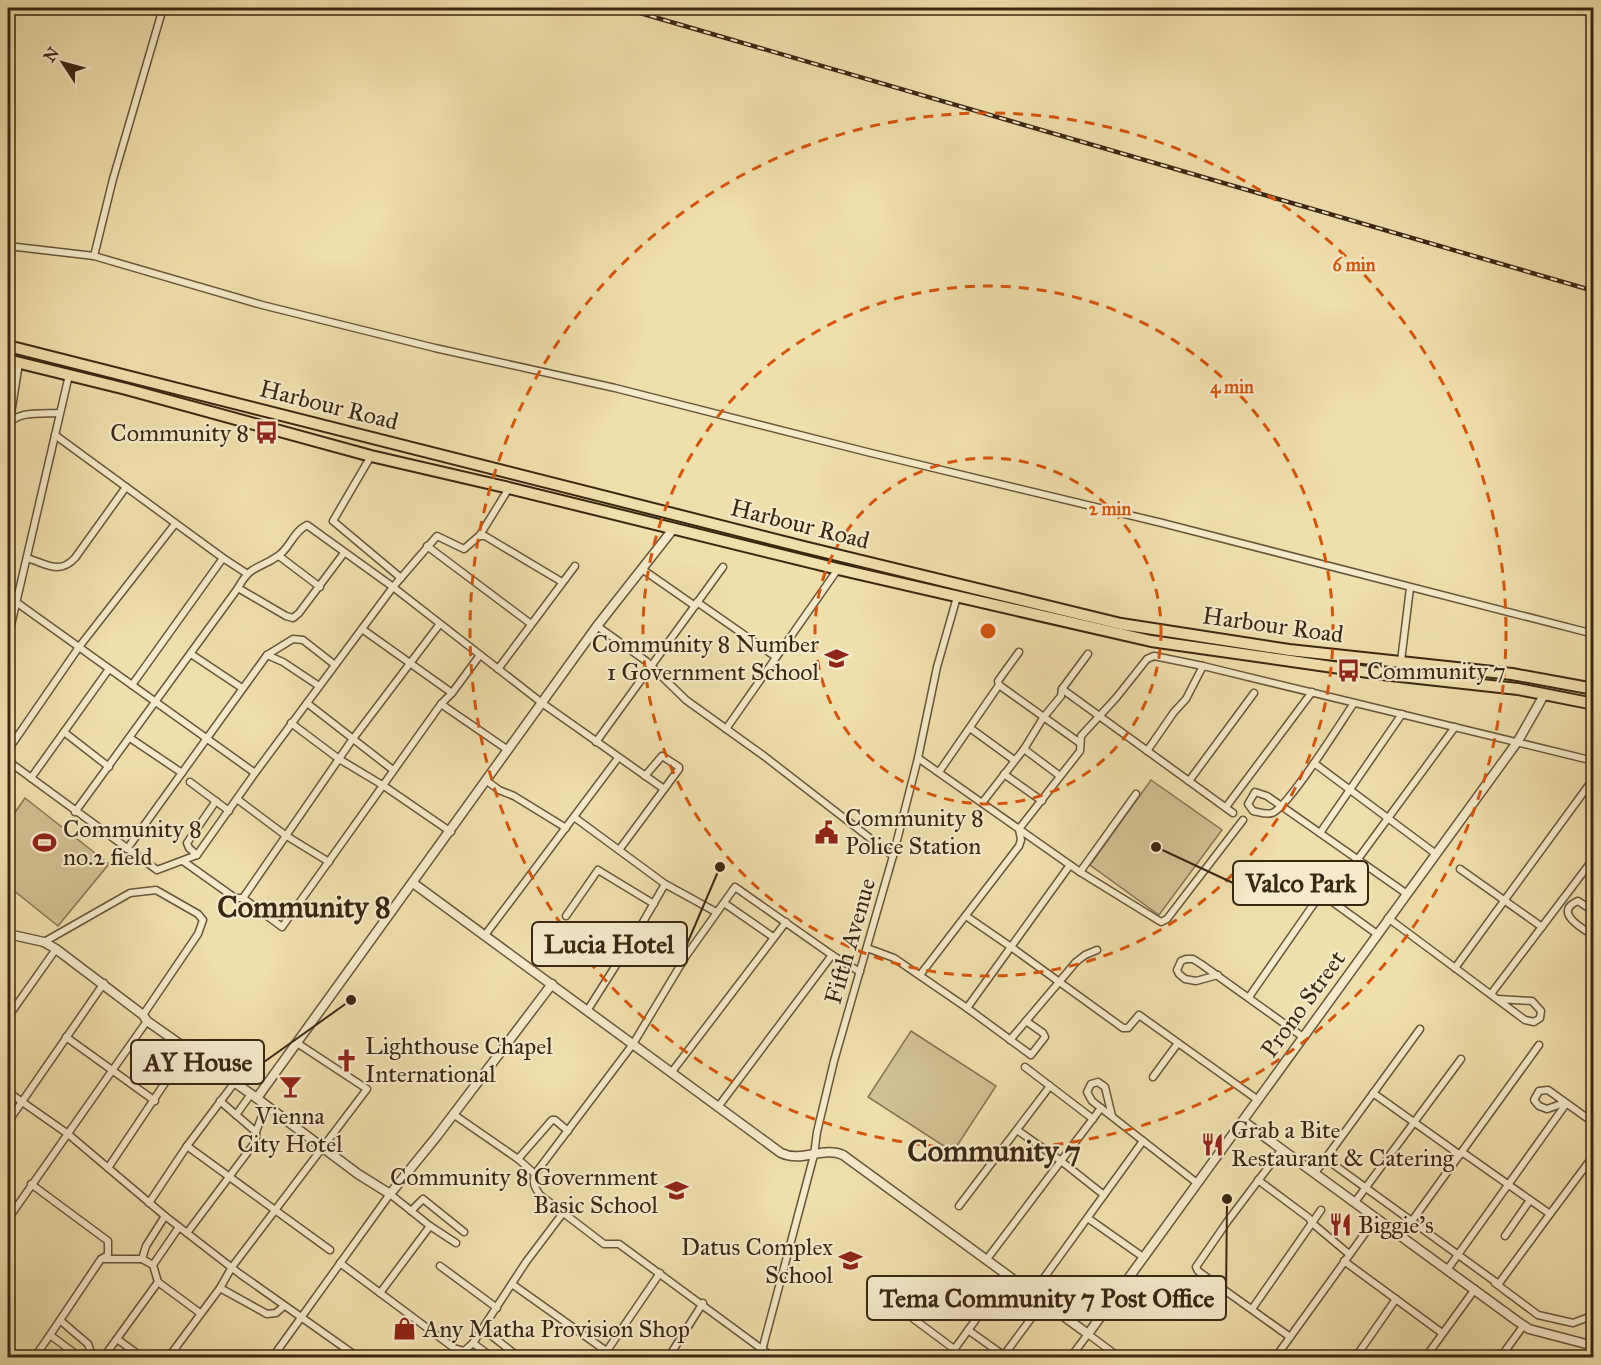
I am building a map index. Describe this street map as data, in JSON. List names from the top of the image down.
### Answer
{
  "streets": {
    "highway": ["Harbour Road"],
    "street": ["Fifth Avenue", "Prono Street"]
  },
  "crossings": [
    ["Harbour Road", "Fifth Avenue"],
    ["Harbour Road", "Prono Street"]
  ],
  "districts": ["Community 8", "Community 7"],
  "places": {
    "bus stop": ["Community 8", "Community 7"],
    "school or university": ["Community 8 Number 1 Government School", "Community 8 Government Basic School", "Datus Complex School"],
    "public building": ["Community 8 Police Station"],
    "sports": ["Community 8 no.2 field"],
    "other": [
      "Valco Park",
      "Lucia Hotel",
      "AY House",
      "Tema Community 7 Post Office"
    ],
    "church": ["Lighthouse Chapel International"],
    "bar": ["Vienna City Hotel"],
    "restaurant": ["Grab a Bite Restaurant & Catering", "Biggie's"],
    "shop": ["Any Matha Provision Shop"]
  },
  "north": "top left",
  "rings": ["6 min", "4 min", "2 min"]
}
